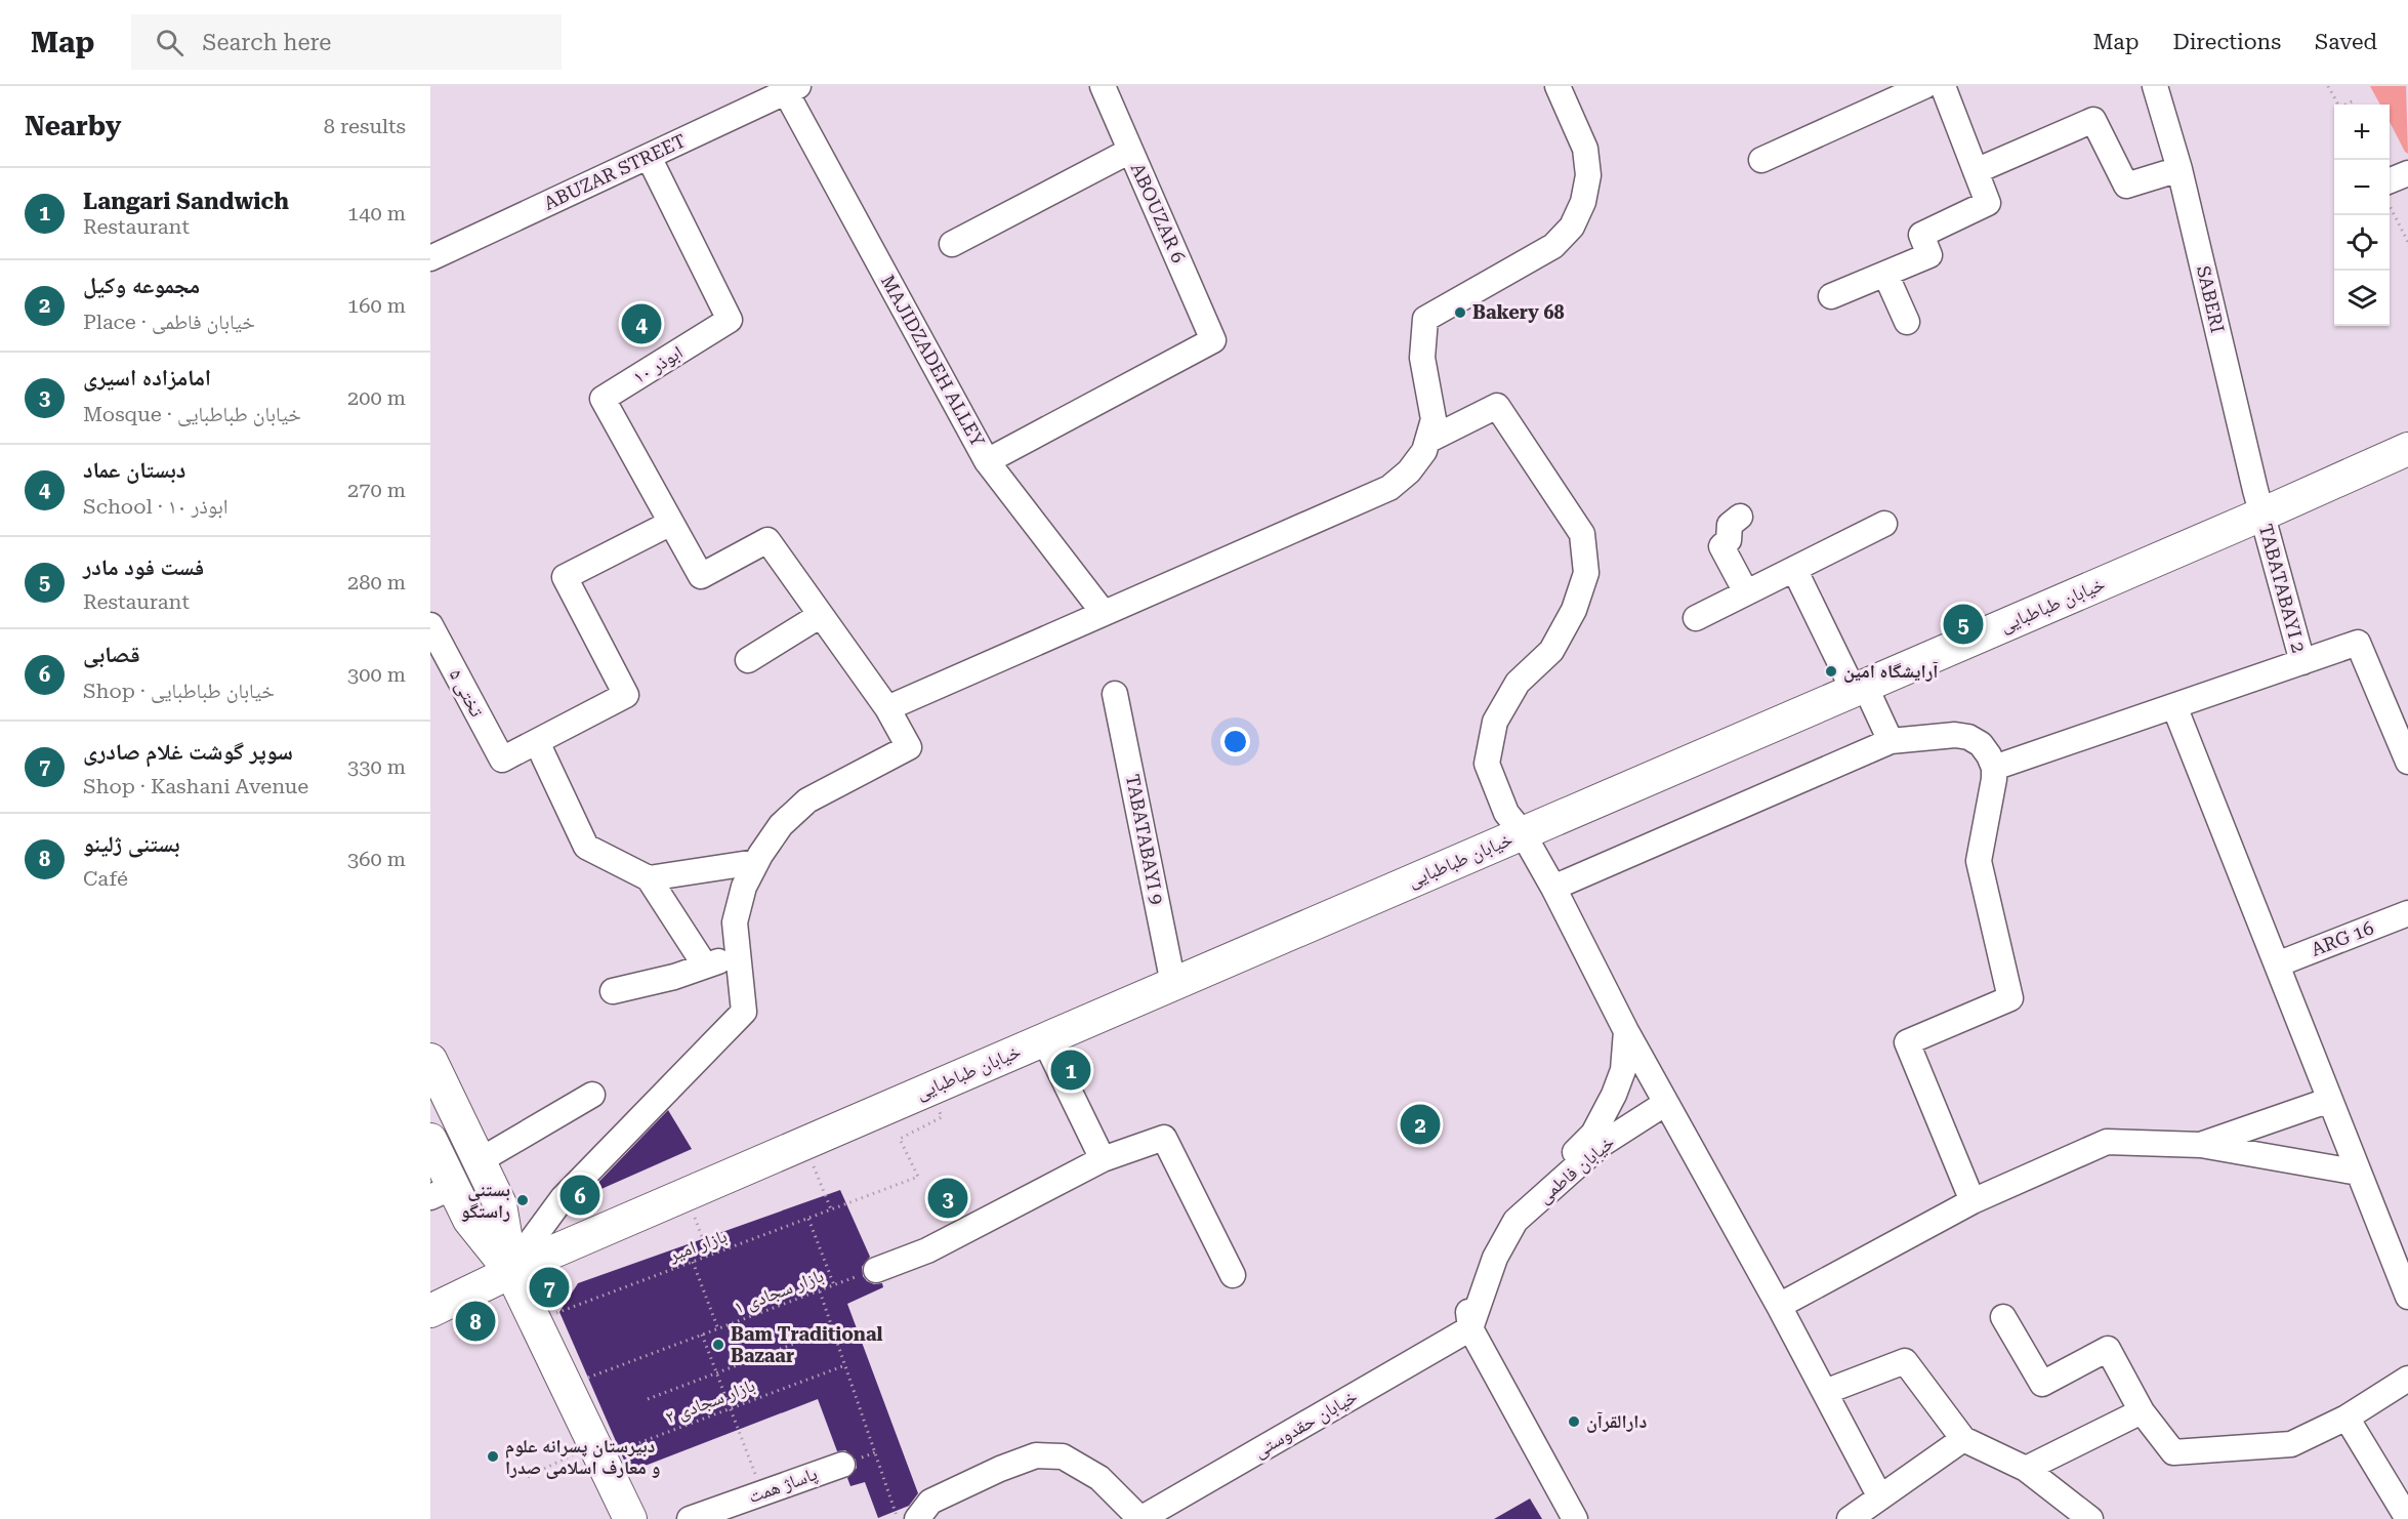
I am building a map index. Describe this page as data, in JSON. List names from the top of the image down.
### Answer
{
  "streets": {
    "main road": ["خیابان طباطبایی"],
    "street": [
      "ABUZAR STREET",
      "ABOUZAR 6",
      "SABERI",
      "MAJIDZADEH ALLEY",
      "ابوذر ۱۰",
      "TABATABAYI 2",
      "تختی ۵",
      "TABATABAYI 9",
      "ARG 16",
      "خیابان فاطمی",
      "خیابان حقدوستی",
      "پاساژ همت"
    ],
    "path": ["بازار امیر", "بازار سجادی ۱", "بازار سجادی ۲"]
  },
  "crossings": [
    ["ABUZAR STREET", "MAJIDZADEH ALLEY"],
    ["ABUZAR STREET", "ابوذر ۱۰"],
    ["ABOUZAR 6", "MAJIDZADEH ALLEY"],
    ["SABERI", "TABATABAYI 2"],
    ["SABERI", "خیابان طباطبایی"],
    ["TABATABAYI 2", "خیابان طباطبایی"],
    ["خیابان طباطبایی", "TABATABAYI 9"],
    ["خیابان فاطمی", "خیابان حقدوستی"]
  ],
  "places": [
    "Bakery 68",
    "آرایشگاه امین",
    "بستنی راستگو",
    "Bam Traditional Bazaar",
    "دارالقرآن",
    "دبیرستان پسرانه علوم و معارف اسلامی صدرا"
  ],
  "page": {
    "header": "Map",
    "search": "Search here",
    "nav": ["Map", "Directions", "Saved"],
    "heading": ["Nearby", "8 results"],
    "map_buttons": ["+", "−"],
    "list": [
      {
        "mark": "1",
        "name": "Langari Sandwich",
        "note": "Restaurant",
        "value": "140 m"
      },
      {
        "mark": "2",
        "name": "مجموعه وکیل",
        "note": "Place · خیابان فاطمی",
        "value": "160 m"
      },
      {
        "mark": "3",
        "name": "امامزاده اسیری",
        "note": "Mosque · خیابان طباطبایی",
        "value": "200 m"
      },
      {
        "mark": "4",
        "name": "دبستان عماد",
        "note": "School · ابوذر ۱۰",
        "value": "270 m"
      },
      {
        "mark": "5",
        "name": "فست فود مادر",
        "note": "Restaurant",
        "value": "280 m"
      },
      {
        "mark": "6",
        "name": "قصابی",
        "note": "Shop · خیابان طباطبایی",
        "value": "300 m"
      },
      {
        "mark": "7",
        "name": "سوپر گوشت غلام صادری",
        "note": "Shop · Kashani Avenue",
        "value": "330 m"
      },
      {
        "mark": "8",
        "name": "بستنی ژلینو",
        "note": "Café",
        "value": "360 m"
      }
    ],
    "pins": [
      "4",
      "5",
      "1",
      "2",
      "6",
      "3",
      "7",
      "8"
    ]
  }
}
